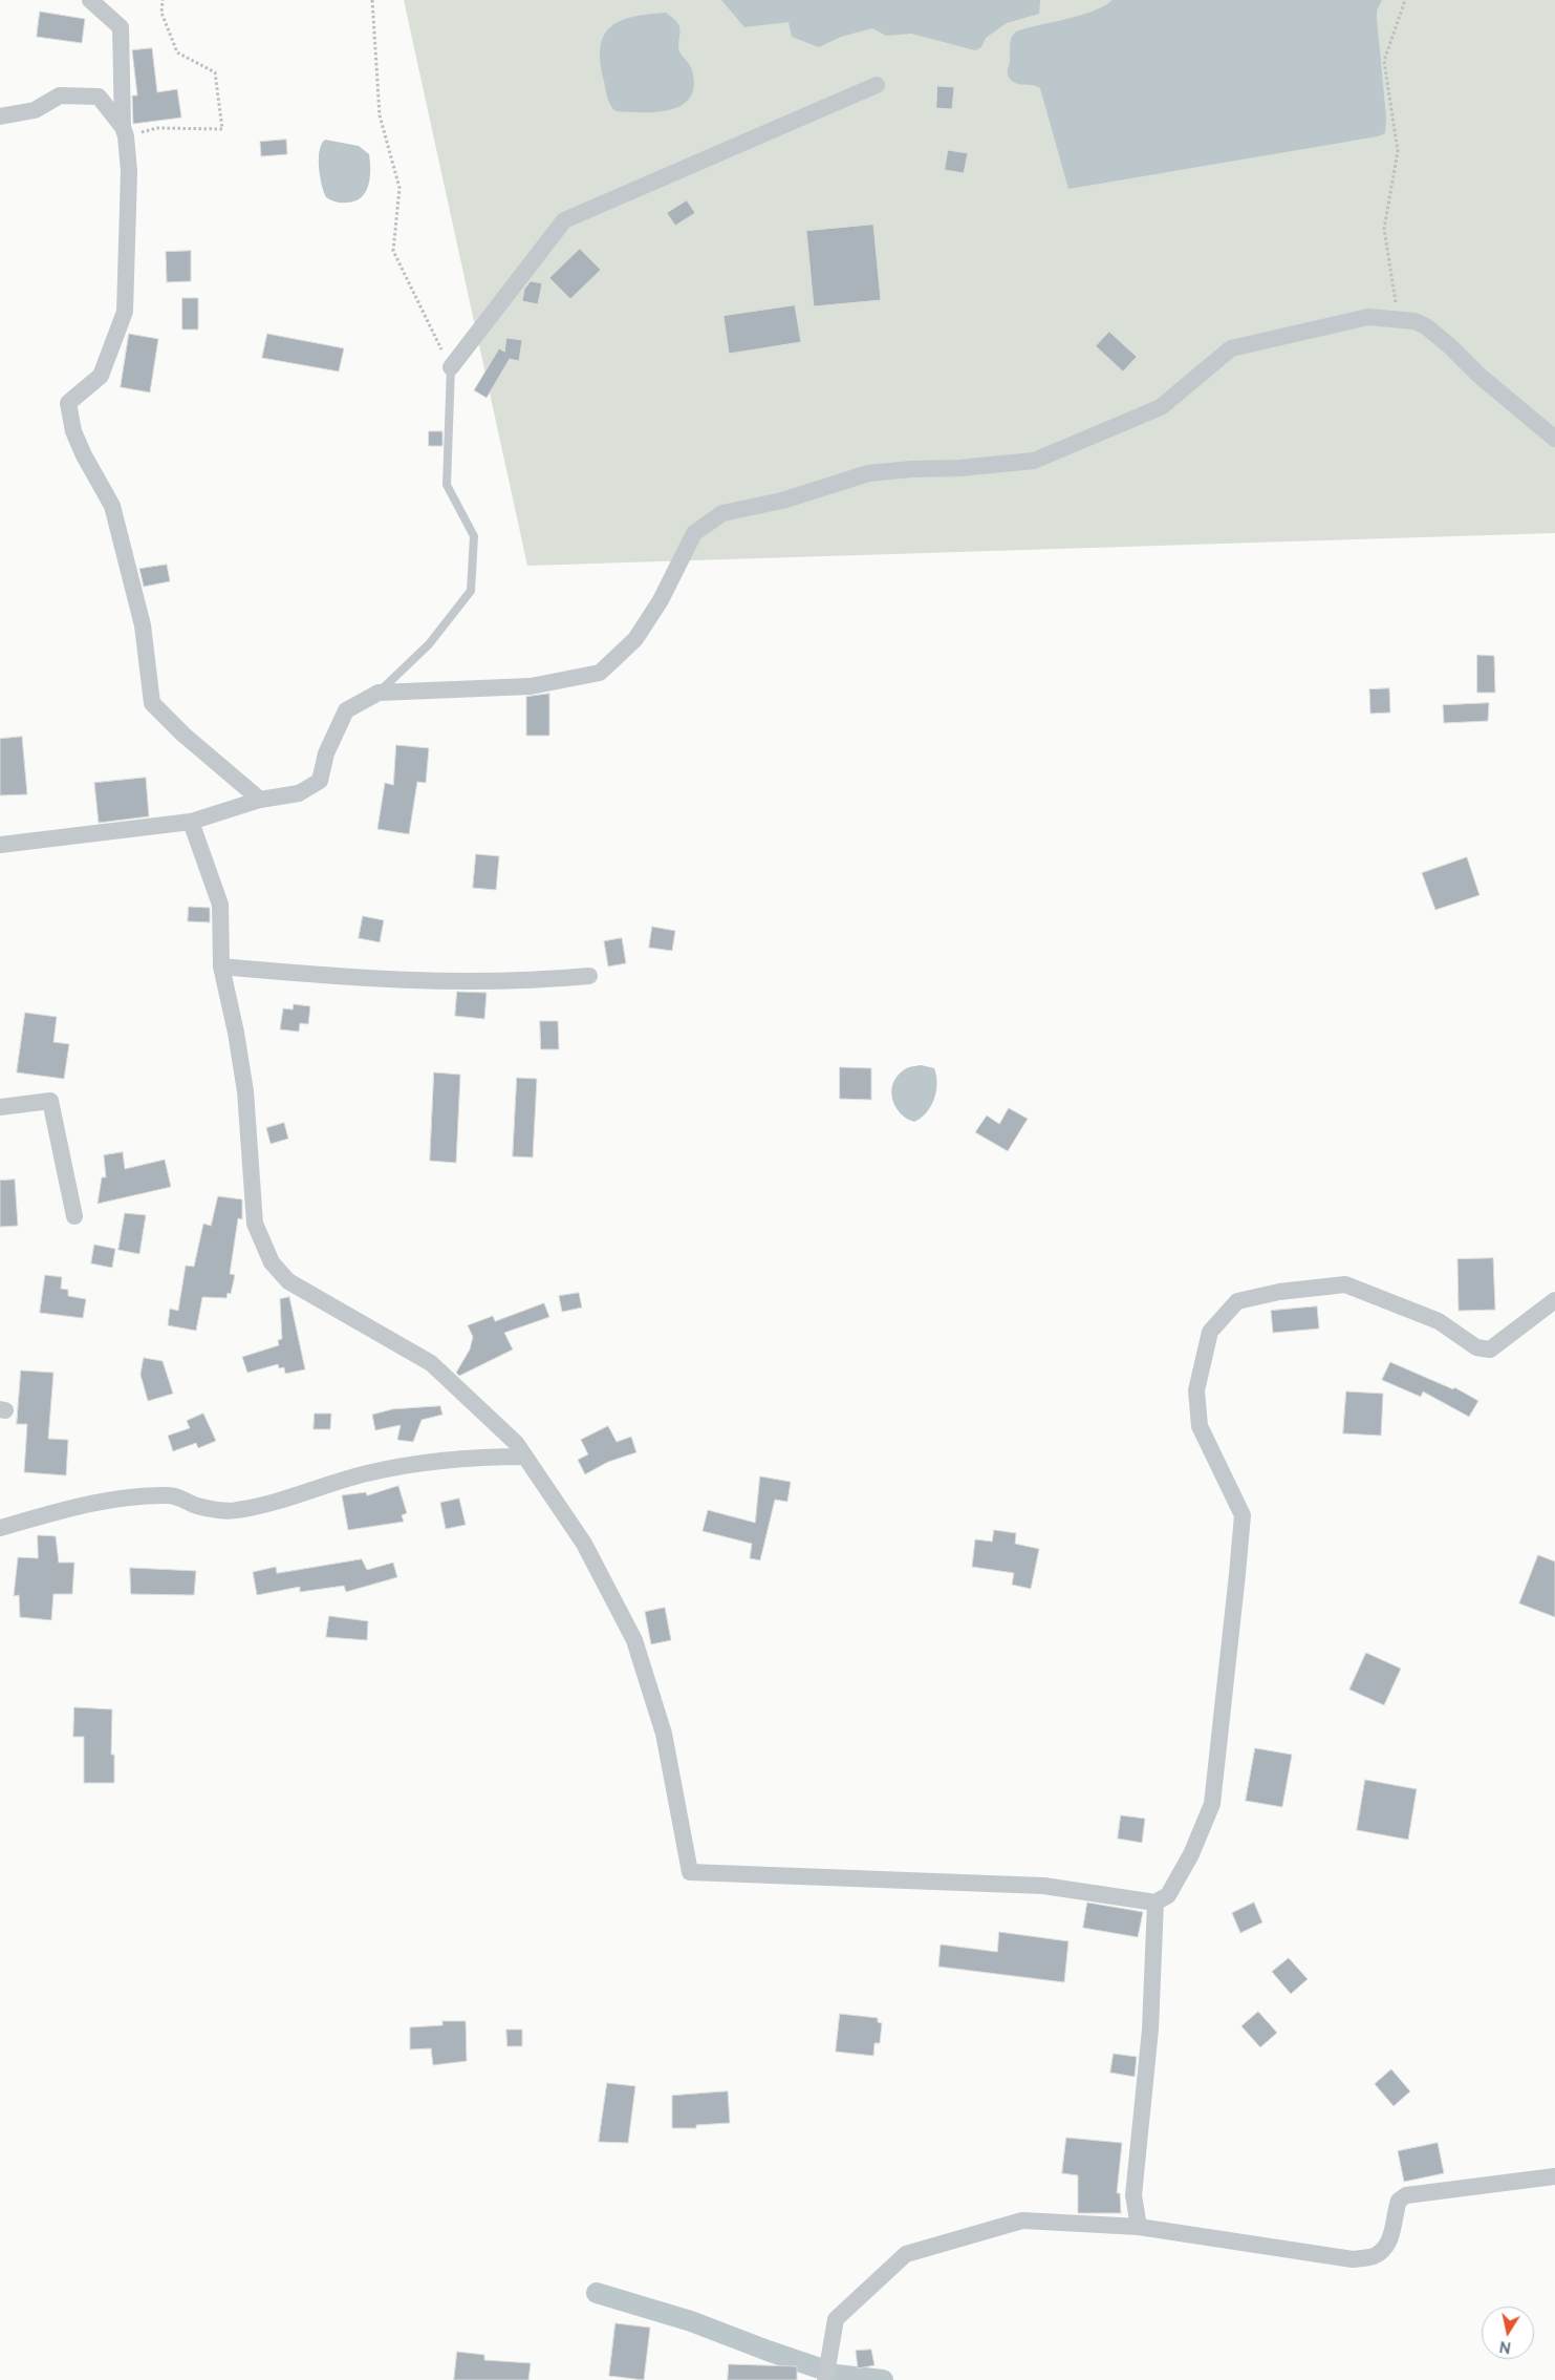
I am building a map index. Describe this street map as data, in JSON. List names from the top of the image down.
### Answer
{
  "north": "bottom"
}
